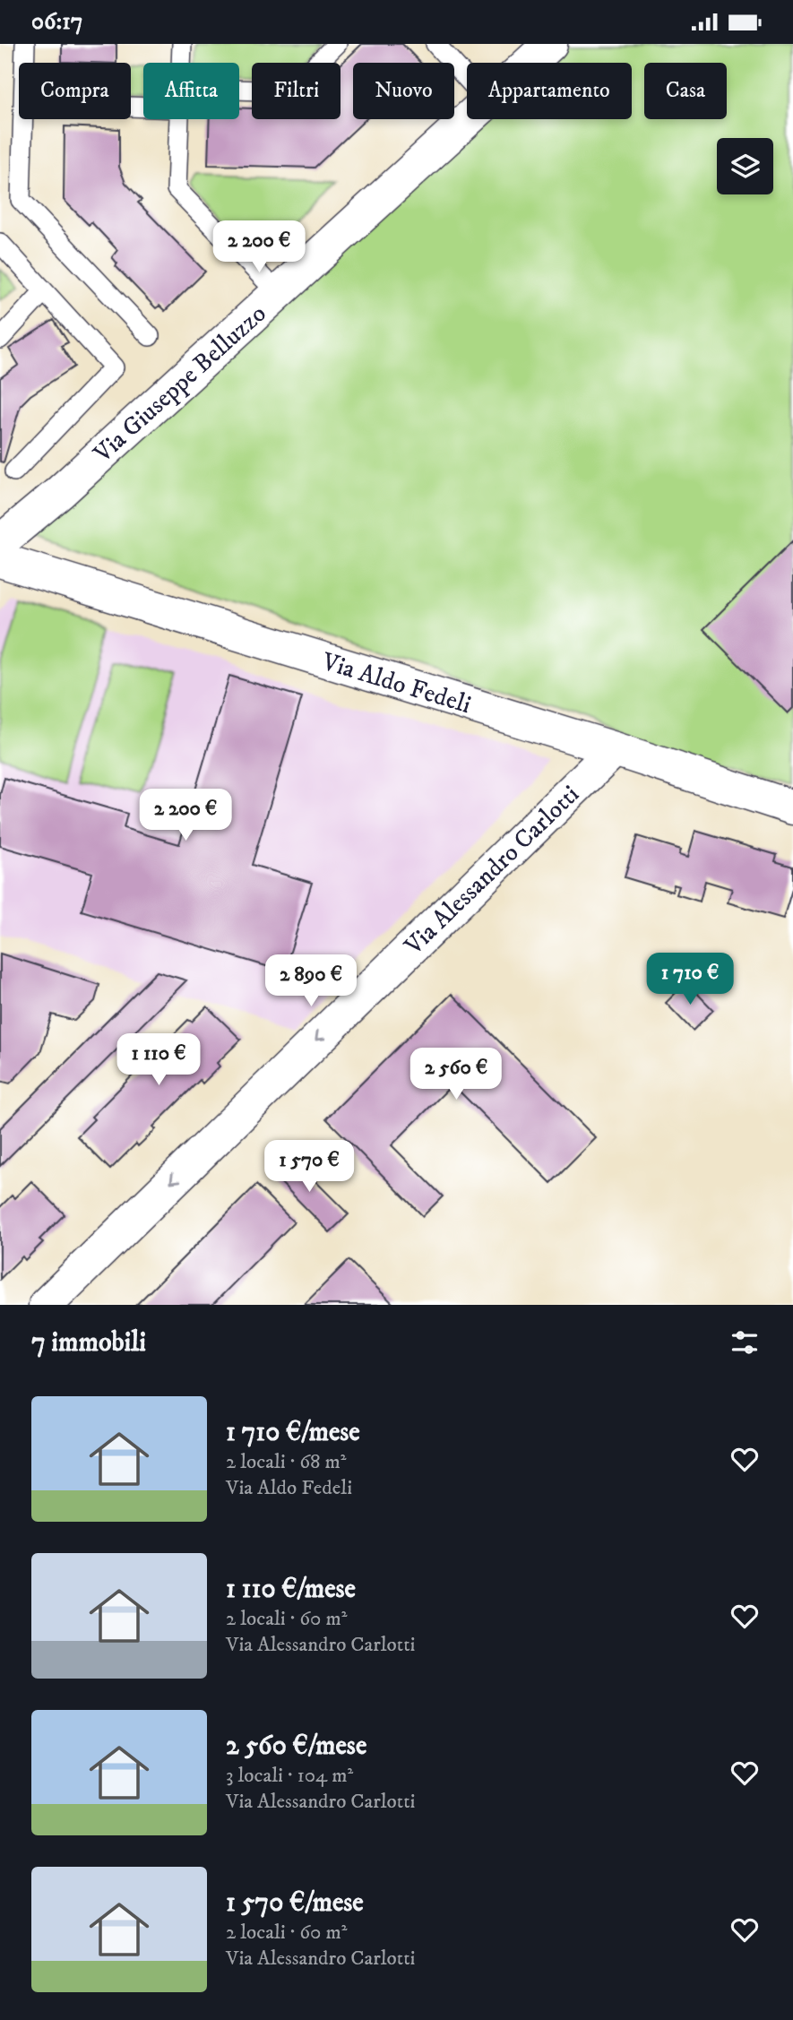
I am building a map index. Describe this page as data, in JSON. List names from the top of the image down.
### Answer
{
  "streets": {
    "street": ["Via Giuseppe Belluzzo", "Via Aldo Fedeli", "Via Alessandro Carlotti"]
  },
  "crossings": [
    ["Via Aldo Fedeli", "Via Alessandro Carlotti"]
  ],
  "one_way": ["Via Alessandro Carlotti"],
  "page": {
    "status": "06:17",
    "chip": [
      "Compra",
      "Affitta",
      "Filtri",
      "Nuovo",
      "Appartamento",
      "Casa"
    ],
    "price": [
      "2 200 €",
      "2 200 €",
      "1 710 €",
      "2 890 €",
      "1 110 €",
      "2 560 €",
      "1 570 €"
    ],
    "heading": "7 immobili",
    "list": [
      {
        "name": "1 710 €/mese",
        "note": "2 locali · 68 m² · Via Aldo Fedeli"
      },
      {
        "name": "1 110 €/mese",
        "note": "2 locali · 60 m² · Via Alessandro Carlotti"
      },
      {
        "name": "2 560 €/mese",
        "note": "3 locali · 104 m² · Via Alessandro Carlotti"
      },
      {
        "name": "1 570 €/mese",
        "note": "2 locali · 60 m² · Via Alessandro Carlotti"
      }
    ]
  }
}
